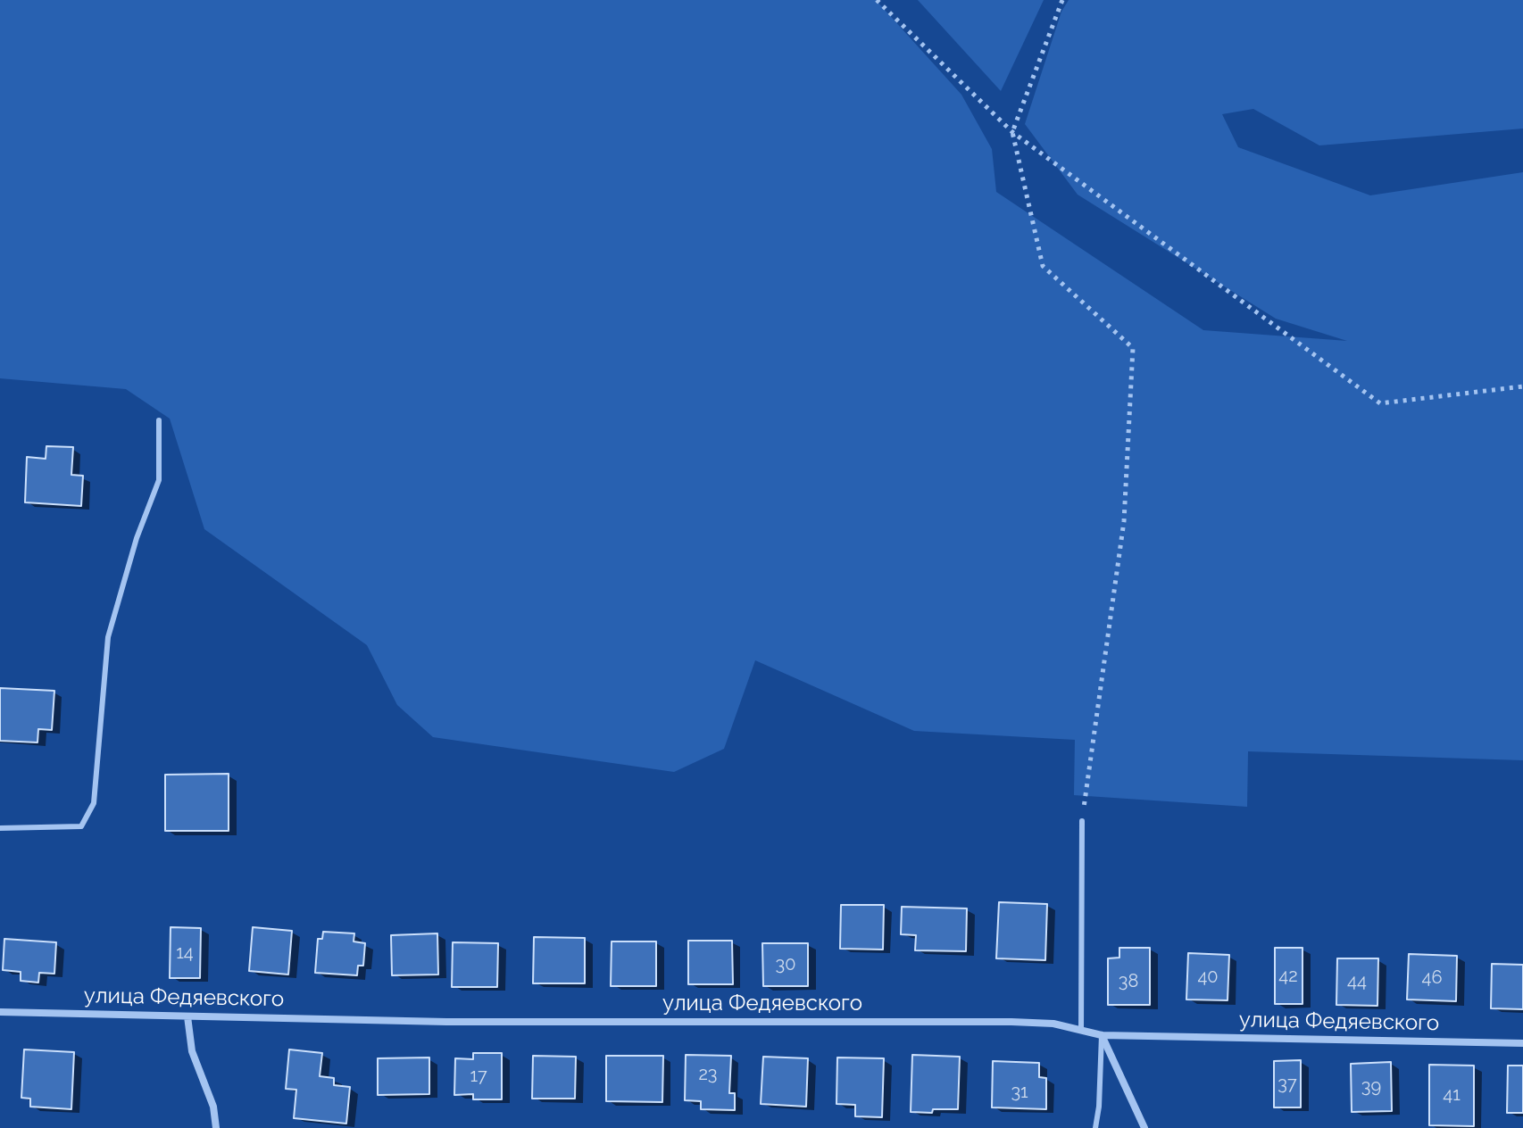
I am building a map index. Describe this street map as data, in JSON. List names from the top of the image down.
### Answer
{
  "streets": {
    "street": ["улица Федяевского"]
  },
  "house_numbers": [
    "14",
    "30",
    "42",
    "40",
    "46",
    "38",
    "44",
    "23",
    "17",
    "37",
    "39",
    "31",
    "41"
  ]
}
